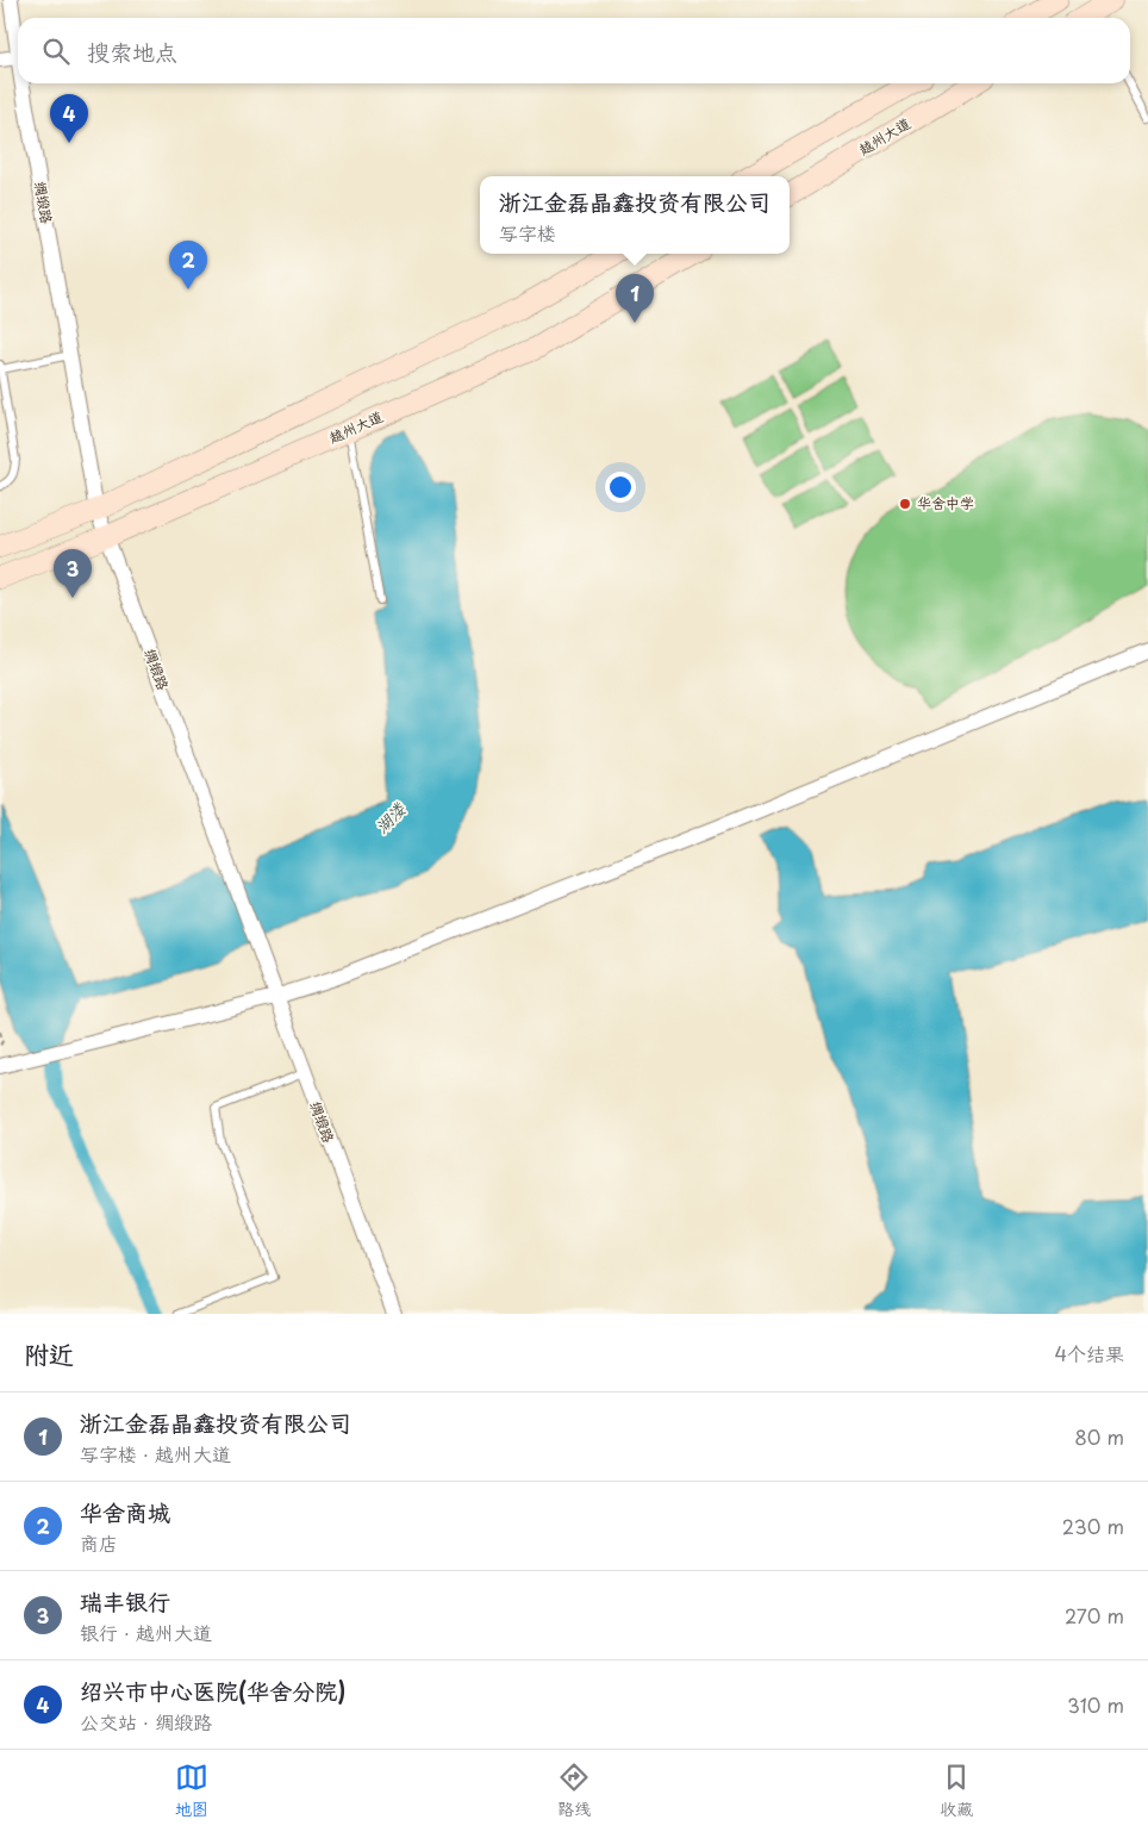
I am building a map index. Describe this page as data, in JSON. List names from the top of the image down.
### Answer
{
  "streets": {
    "main road": ["越州大道"],
    "street": ["绸缎路"]
  },
  "crossings": [
    ["越州大道", "绸缎路"]
  ],
  "water": ["湖溇"],
  "places": ["华舍中学"],
  "page": {
    "search": "搜索地点",
    "pins": [
      "4",
      "2",
      "1",
      "3"
    ],
    "popup": ["浙江金磊晶鑫投资有限公司", "写字楼"],
    "heading": ["附近", "4个结果"],
    "list": [
      {
        "mark": "1",
        "name": "浙江金磊晶鑫投资有限公司",
        "note": "写字楼 · 越州大道",
        "value": "80 m"
      },
      {
        "mark": "2",
        "name": "华舍商城",
        "note": "商店",
        "value": "230 m"
      },
      {
        "mark": "3",
        "name": "瑞丰银行",
        "note": "银行 · 越州大道",
        "value": "270 m"
      },
      {
        "mark": "4",
        "name": "绍兴市中心医院(华舍分院)",
        "note": "公交站 · 绸缎路",
        "value": "310 m"
      }
    ],
    "nav": ["地图", "路线", "收藏"]
  }
}
